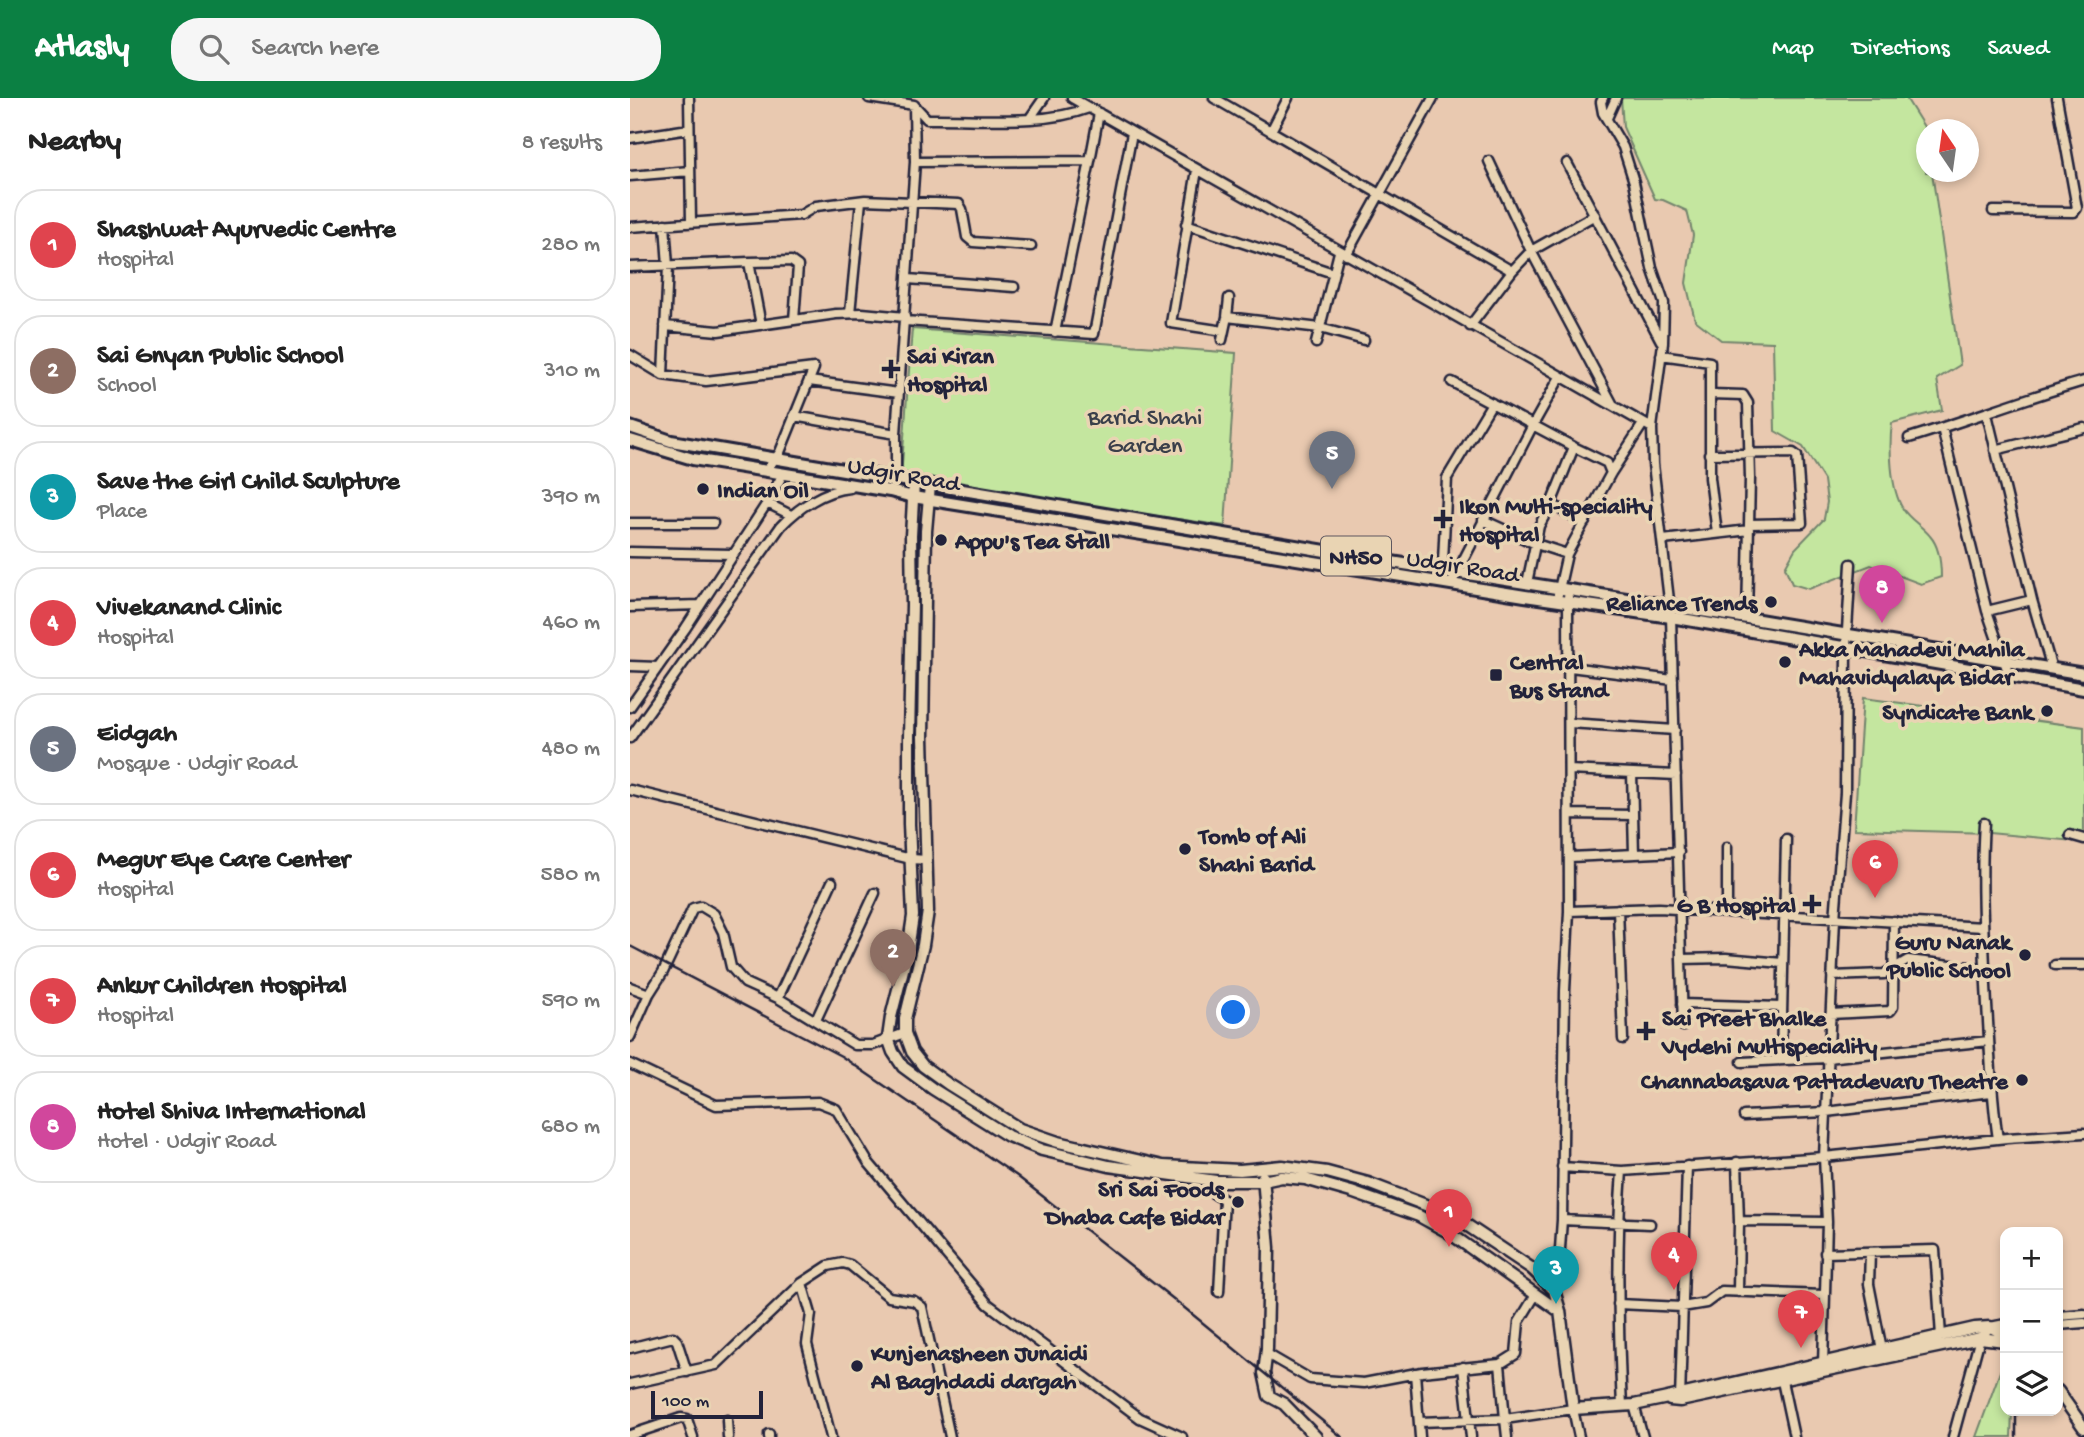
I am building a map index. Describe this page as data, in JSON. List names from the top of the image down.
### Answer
{
  "streets": {
    "highway": ["Udgir Road", "NH50"]
  },
  "parks": ["Barid Shahi Garden"],
  "places": {
    "health": [
      "Sai Kiran Hospital",
      "Ikon Multi-speciality Hospital",
      "G B Hospital",
      "Sai Preet Bhalke Vydehi Multispeciality"
    ],
    "other": [
      "Indian Oil",
      "Appu's Tea Stall",
      "Reliance Trends",
      "Akka Mahadevi Mahila Mahavidyalaya Bidar",
      "Syndicate Bank",
      "Tomb of Ali Shahi Barid",
      "Guru Nanak Public School",
      "Channabasava Pattadevaru Theatre",
      "Sri Sai Foods Dhaba Cafe Bidar",
      "Kunjenasheen Junaidi Al Baghdadi dargah"
    ],
    "transit": ["Central Bus Stand"]
  },
  "scale_bar": "100 m",
  "north": "top",
  "page": {
    "header": "Atlasly",
    "search": "Search here",
    "nav": ["Map", "Directions", "Saved"],
    "heading": ["Nearby", "8 results"],
    "list": [
      {
        "mark": "1",
        "name": "Shashwat Ayurvedic Centre",
        "note": "Hospital",
        "value": "280 m"
      },
      {
        "mark": "2",
        "name": "Sai Gnyan Public School",
        "note": "School",
        "value": "310 m"
      },
      {
        "mark": "3",
        "name": "Save the Girl Child Sculpture",
        "note": "Place",
        "value": "390 m"
      },
      {
        "mark": "4",
        "name": "Vivekanand Clinic",
        "note": "Hospital",
        "value": "460 m"
      },
      {
        "mark": "5",
        "name": "Eidgah",
        "note": "Mosque · Udgir Road",
        "value": "480 m"
      },
      {
        "mark": "6",
        "name": "Megur Eye Care Center",
        "note": "Hospital",
        "value": "580 m"
      },
      {
        "mark": "7",
        "name": "Ankur Children Hospital",
        "note": "Hospital",
        "value": "590 m"
      },
      {
        "mark": "8",
        "name": "Hotel Shiva International",
        "note": "Hotel · Udgir Road",
        "value": "680 m"
      }
    ],
    "pins": [
      "5",
      "8",
      "6",
      "2",
      "1",
      "4",
      "3",
      "7"
    ],
    "map_buttons": ["+", "−"],
    "scale": "100 m"
  }
}
